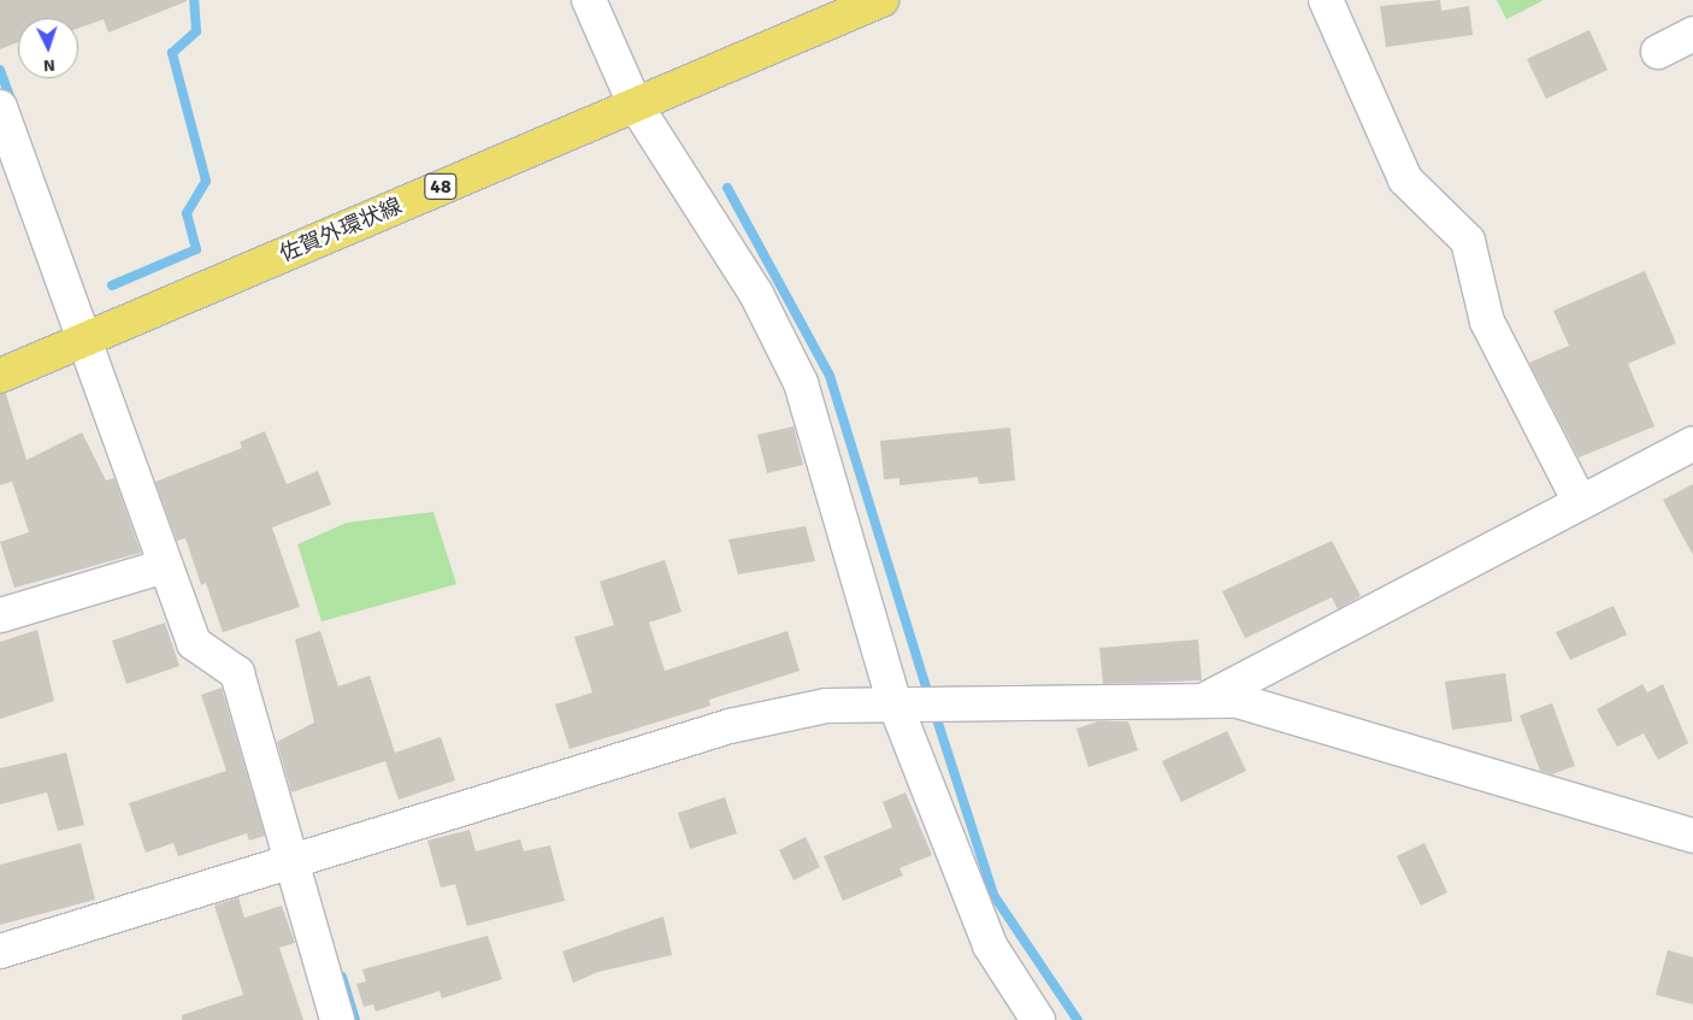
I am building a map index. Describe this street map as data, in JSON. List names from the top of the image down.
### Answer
{
  "streets": {
    "main road": ["48", "佐賀外環状線"]
  },
  "north": "bottom"
}
